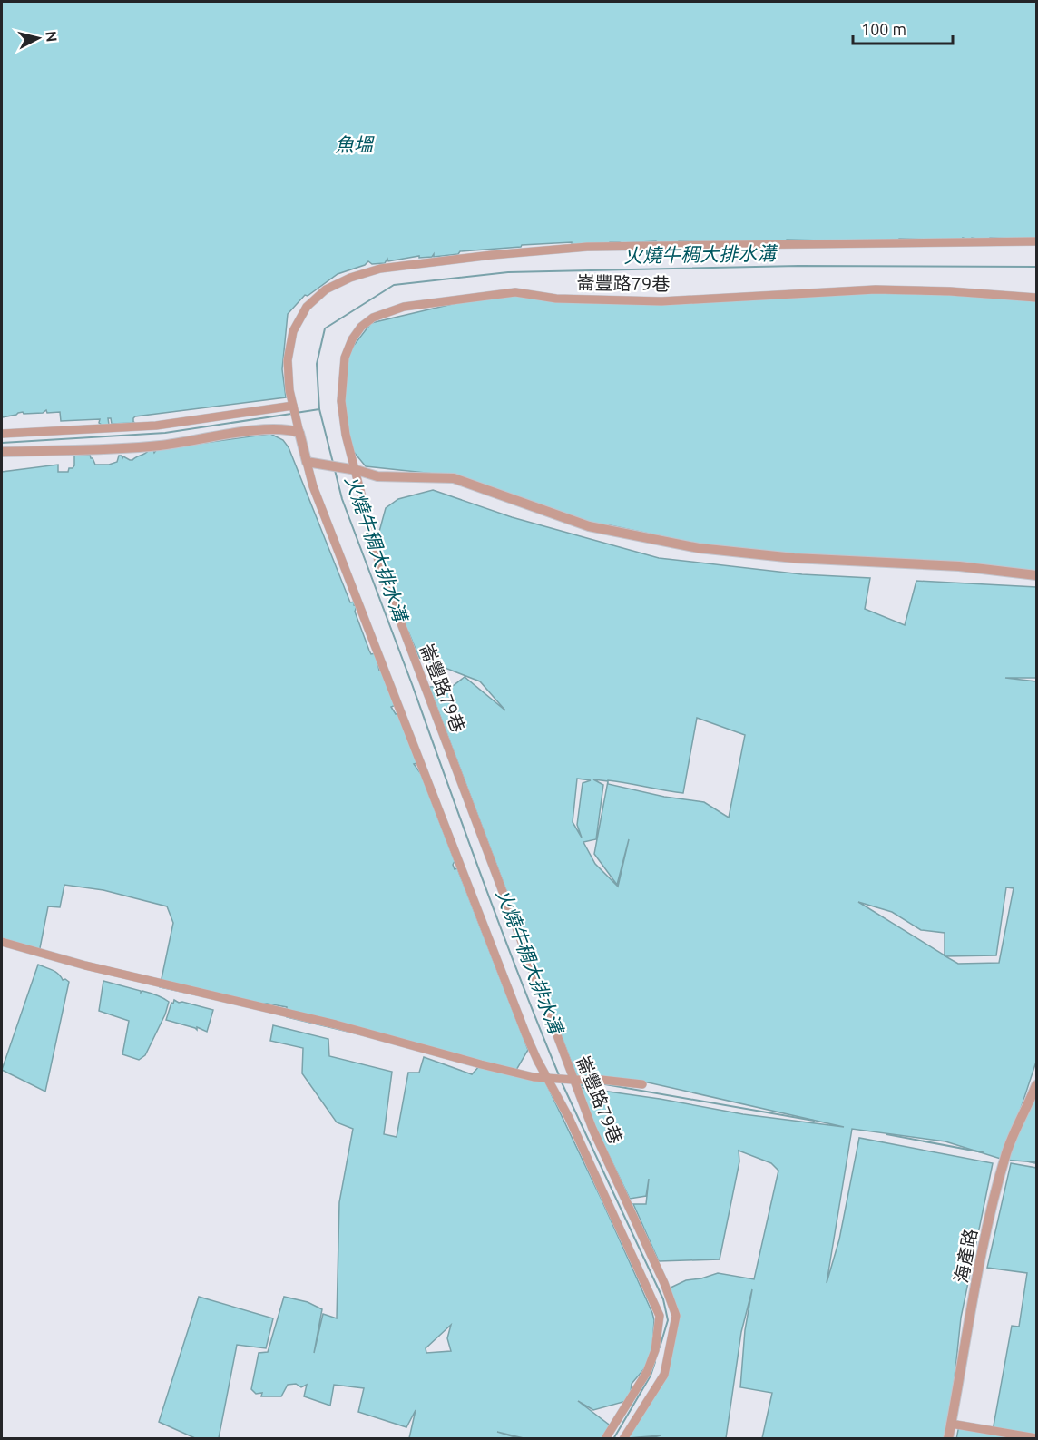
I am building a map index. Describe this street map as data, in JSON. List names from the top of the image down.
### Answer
{
  "streets": {
    "street": ["崙豐路79巷", "海產路"]
  },
  "water": ["魚塭", "火燒牛稠大排水溝"],
  "scale_bar": "100 m",
  "north": "right"
}
